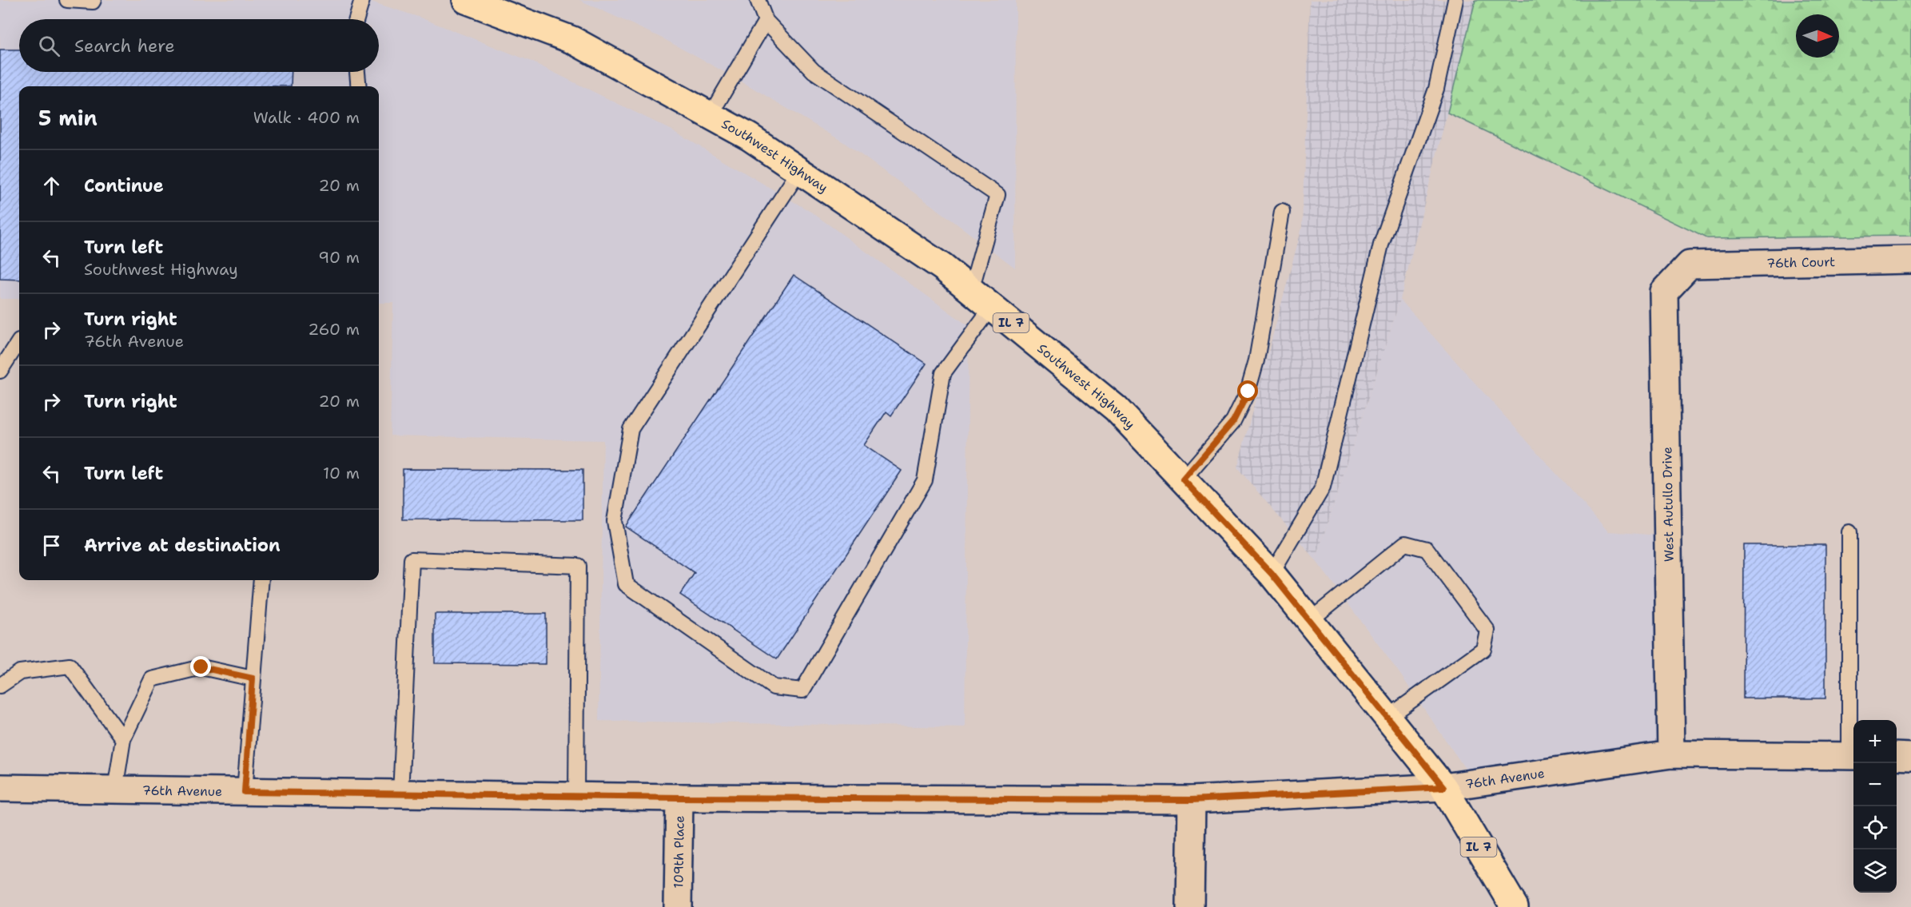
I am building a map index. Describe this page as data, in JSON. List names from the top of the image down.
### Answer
{
  "streets": {
    "main road": ["Southwest Highway", "IL 7"],
    "street": [
      "76th Court",
      "West Autullo Drive",
      "76th Avenue",
      "109th Place"
    ]
  },
  "crossings": [
    ["Southwest Highway", "76th Avenue"],
    ["76th Court", "West Autullo Drive"],
    ["West Autullo Drive", "76th Avenue"],
    ["76th Avenue", "109th Place"]
  ],
  "north": "right",
  "page": {
    "search": "Search here",
    "heading": ["5 min", "Walk · 400 m"],
    "list": [
      ["Continue", "20 m"],
      ["Turn left", "Southwest Highway", "90 m"],
      ["Turn right", "76th Avenue", "260 m"],
      ["Turn right", "20 m"],
      ["Turn left", "10 m"],
      "Arrive at destination"
    ],
    "map_buttons": ["+", "−"]
  }
}
